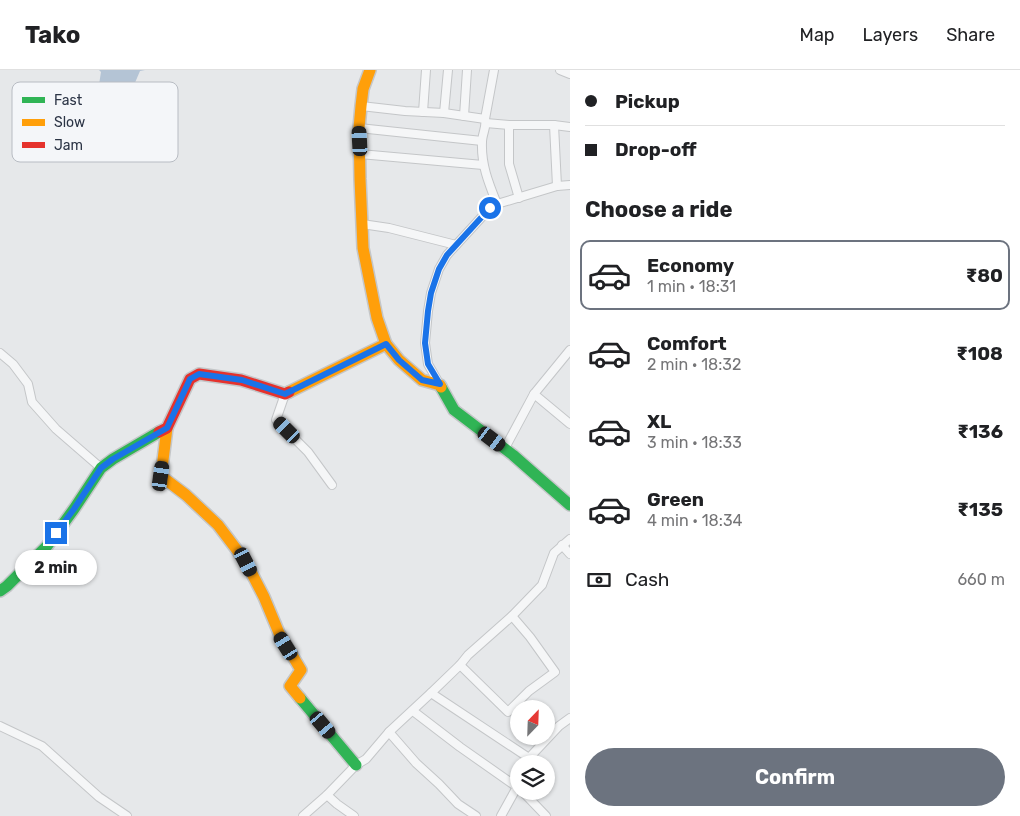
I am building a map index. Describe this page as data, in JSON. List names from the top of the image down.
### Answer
{
  "legend": ["Fast", "Slow", "Jam"],
  "north": "top right",
  "page": {
    "header": "Tako",
    "nav": ["Map", "Layers", "Share"],
    "banner": ["Pickup", "Drop-off"],
    "heading": "Choose a ride",
    "list": [
      {
        "name": "Economy",
        "note": "1 min · 18:31",
        "value": "₹80"
      },
      {
        "name": "Comfort",
        "note": "2 min · 18:32",
        "value": "₹108"
      },
      {
        "name": "XL",
        "note": "3 min · 18:33",
        "value": "₹136"
      },
      {
        "name": "Green",
        "note": "4 min · 18:34",
        "value": "₹135"
      }
    ],
    "bubble": "2 min",
    "pay": ["Cash", "660 m"],
    "buttons": "Confirm"
  }
}
